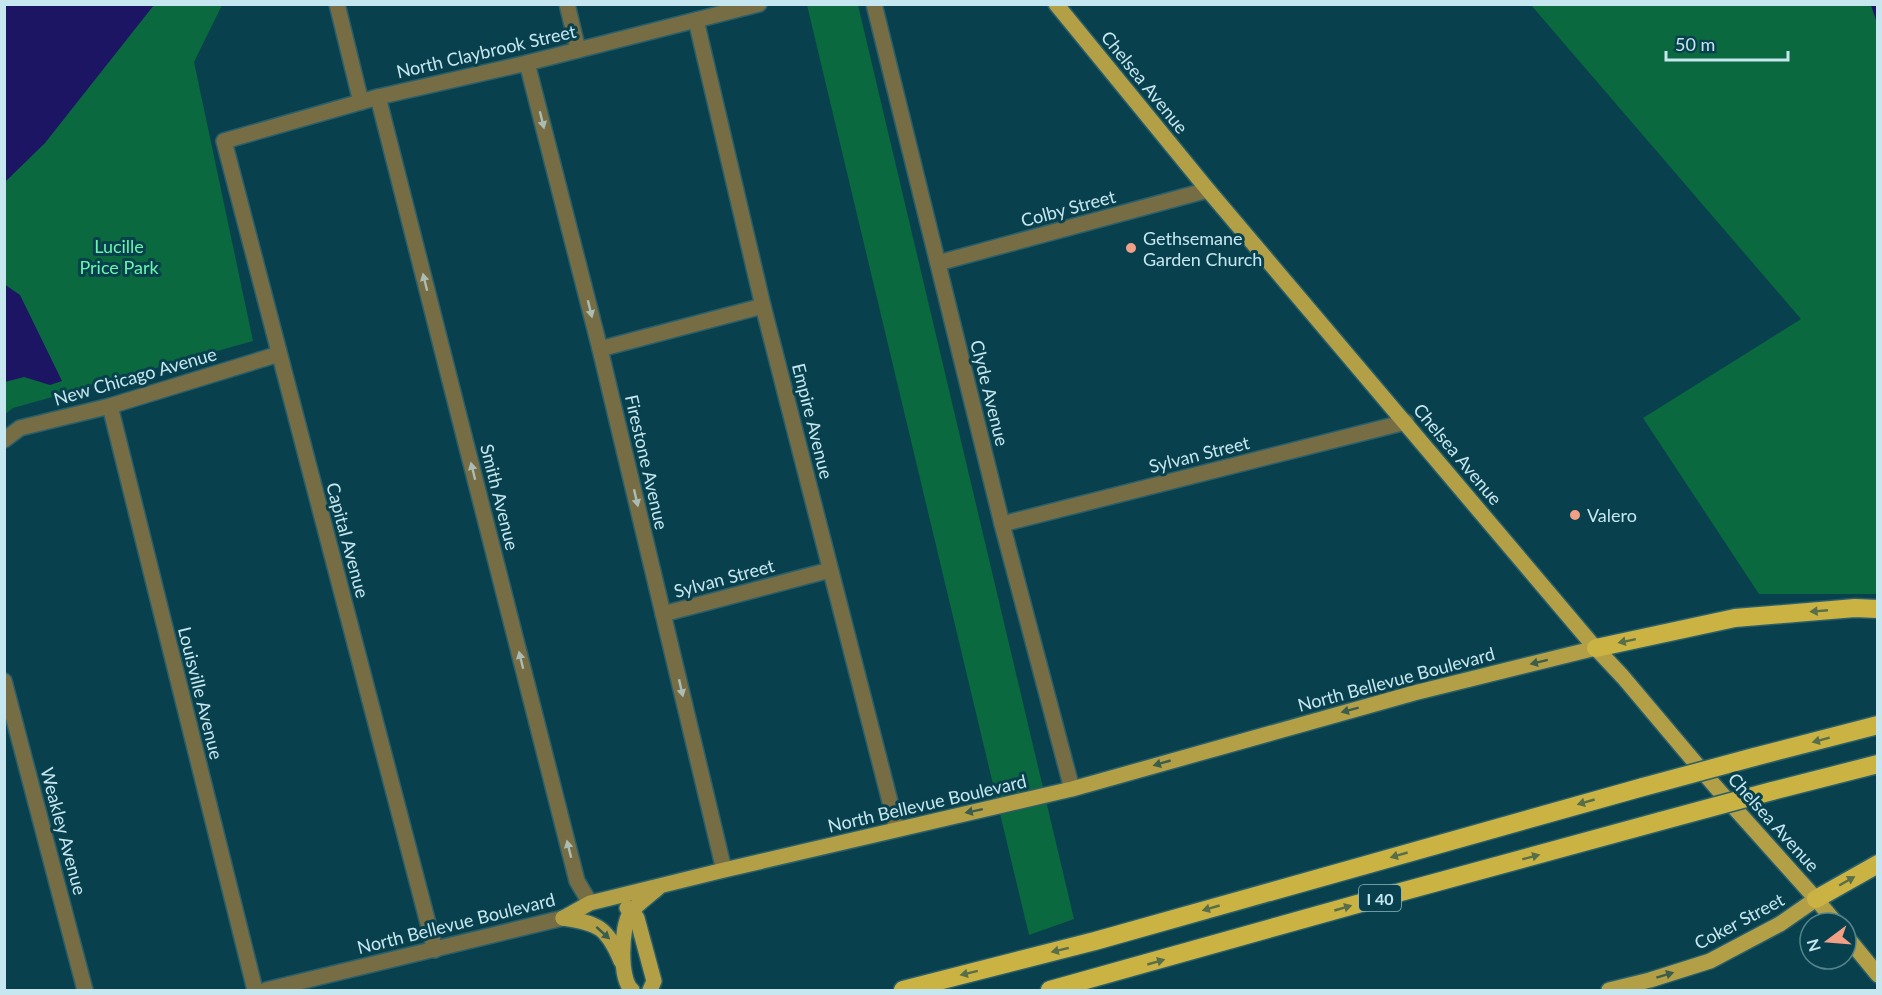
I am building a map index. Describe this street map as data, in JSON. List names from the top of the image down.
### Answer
{
  "streets": {
    "highway": ["I 40"],
    "main road": ["Chelsea Avenue", "North Bellevue Boulevard", "Coker Street"],
    "street": [
      "North Claybrook Street",
      "Colby Street",
      "New Chicago Avenue",
      "Clyde Avenue",
      "Empire Avenue",
      "Sylvan Street",
      "Firestone Avenue",
      "Smith Avenue",
      "Capital Avenue",
      "Louisville Avenue",
      "Weakley Avenue"
    ]
  },
  "crossings": [
    ["North Claybrook Street", "Empire Avenue"],
    ["North Claybrook Street", "Firestone Avenue"],
    ["North Claybrook Street", "Smith Avenue"],
    ["North Claybrook Street", "Capital Avenue"],
    ["Chelsea Avenue", "Colby Street"],
    ["Chelsea Avenue", "Sylvan Street"],
    ["Chelsea Avenue", "North Bellevue Boulevard"],
    ["Chelsea Avenue", "Coker Street"],
    ["Colby Street", "Clyde Avenue"],
    ["New Chicago Avenue", "Capital Avenue"],
    ["New Chicago Avenue", "Louisville Avenue"],
    ["Clyde Avenue", "Sylvan Street"],
    ["Clyde Avenue", "North Bellevue Boulevard"],
    ["Empire Avenue", "Sylvan Street"],
    ["Empire Avenue", "North Bellevue Boulevard"],
    ["Sylvan Street", "Firestone Avenue"],
    ["Firestone Avenue", "North Bellevue Boulevard"],
    ["Smith Avenue", "North Bellevue Boulevard"],
    ["Capital Avenue", "North Bellevue Boulevard"]
  ],
  "one_way": [
    "Firestone Avenue",
    "Smith Avenue",
    "North Bellevue Boulevard",
    "Coker Street"
  ],
  "parks": ["Lucille Price Park"],
  "places": ["Gethsemane Garden Church", "Valero"],
  "scale_bar": "50 m",
  "north": "left"
}
